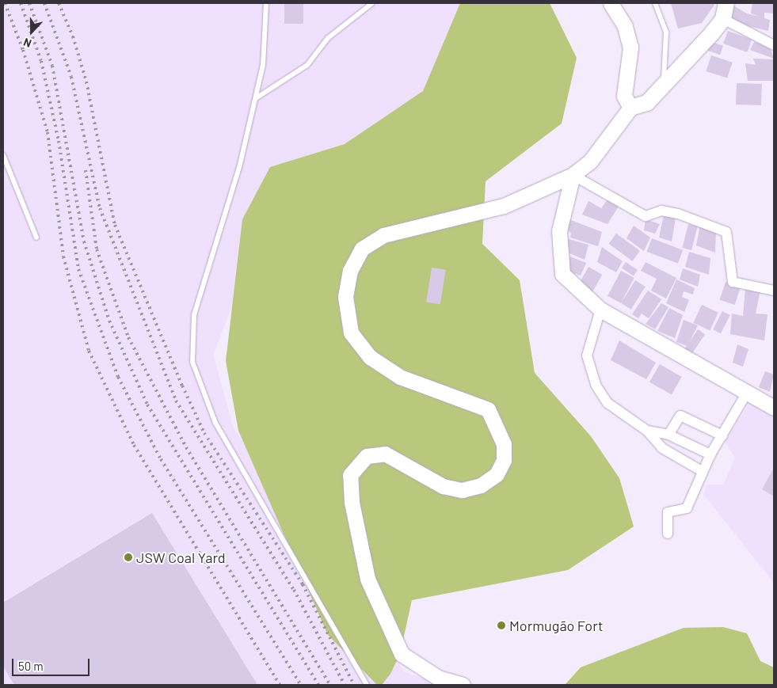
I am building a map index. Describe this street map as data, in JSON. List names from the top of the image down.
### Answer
{
  "places": ["JSW Coal Yard", "Mormugão Fort"],
  "scale_bar": "50 m",
  "north": "bottom"
}
